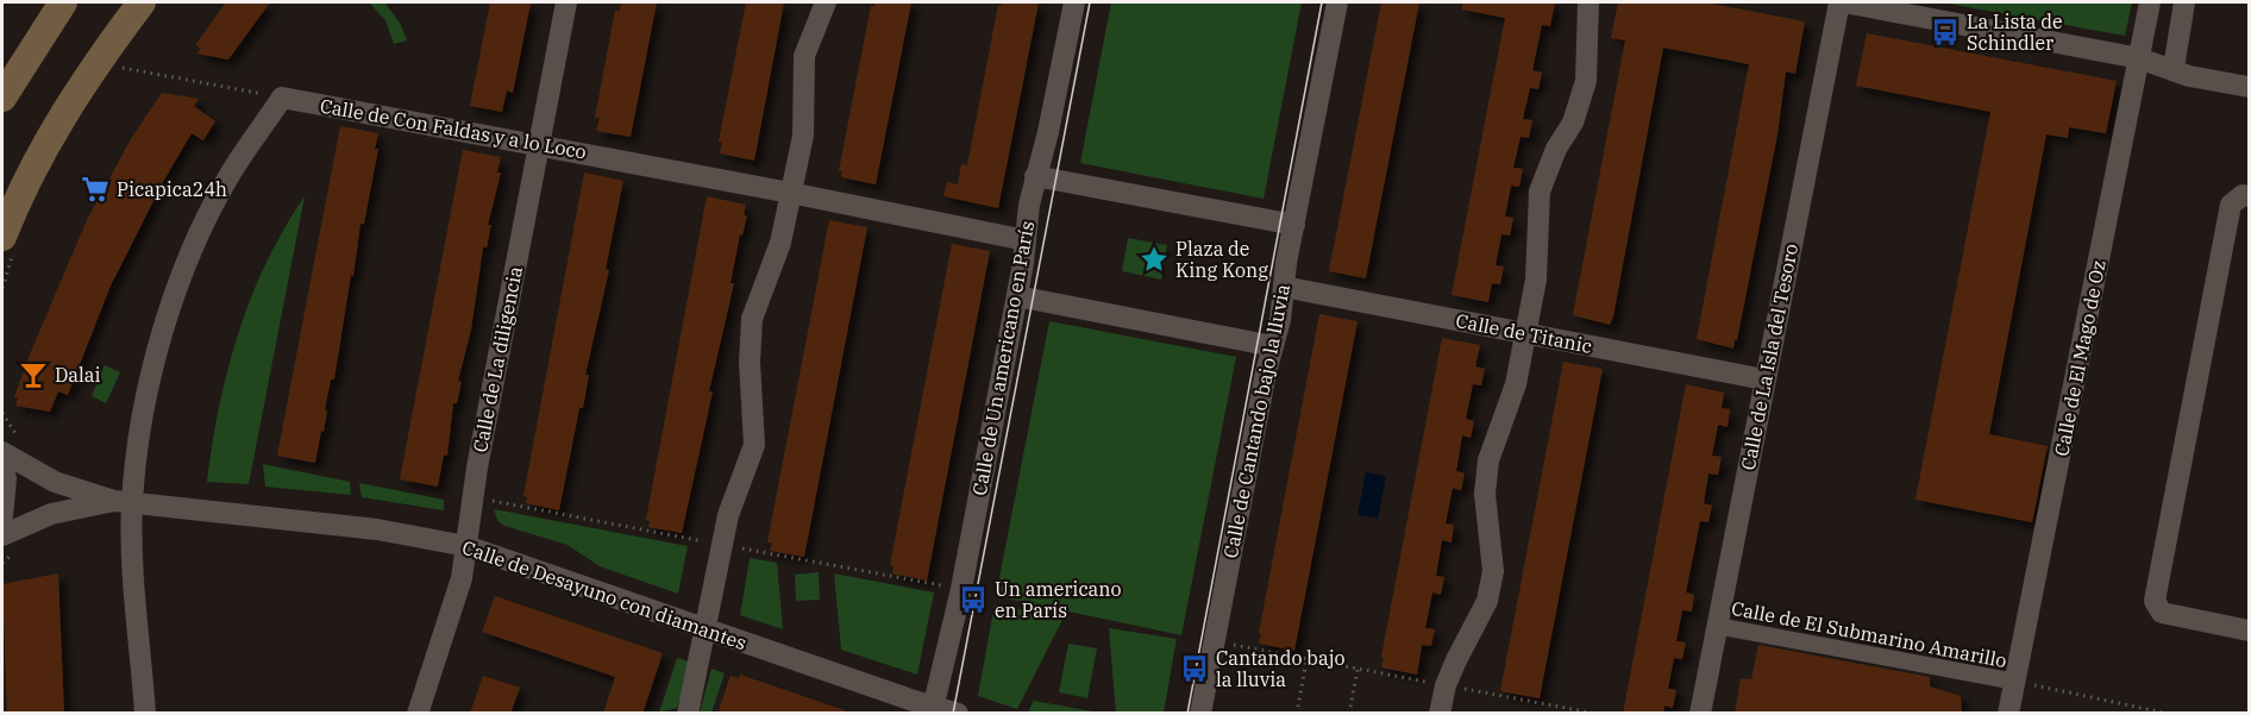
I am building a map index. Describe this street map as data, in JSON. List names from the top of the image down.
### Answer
{
  "streets": {
    "street": [
      "Calle de Con Faldas y a lo Loco",
      "Calle de Titanic",
      "Calle de La Isla del Tesoro",
      "Calle de Un americano en París",
      "Calle de El Mago de Oz",
      "Calle de La diligencia",
      "Calle de Cantando bajo la lluvia",
      "Calle de Desayuno con diamantes",
      "Calle de El Submarino Amarillo"
    ]
  },
  "crossings": [
    ["Calle de Con Faldas y a lo Loco", "Calle de La diligencia"],
    ["Calle de Titanic", "Calle de La Isla del Tesoro"],
    ["Calle de Titanic", "Calle de Cantando bajo la lluvia"],
    ["Calle de La Isla del Tesoro", "Calle de El Submarino Amarillo"],
    ["Calle de Un americano en París", "Calle de Desayuno con diamantes"],
    ["Calle de El Mago de Oz", "Calle de El Submarino Amarillo"],
    ["Calle de La diligencia", "Calle de Desayuno con diamantes"]
  ],
  "places": {
    "bus stop": ["La Lista de Schindler", "Un americano en París", "Cantando bajo la lluvia"],
    "supermarket": ["Picapica24h"],
    "place": ["Plaza de King Kong"],
    "bar": ["Dalai"]
  }
}
